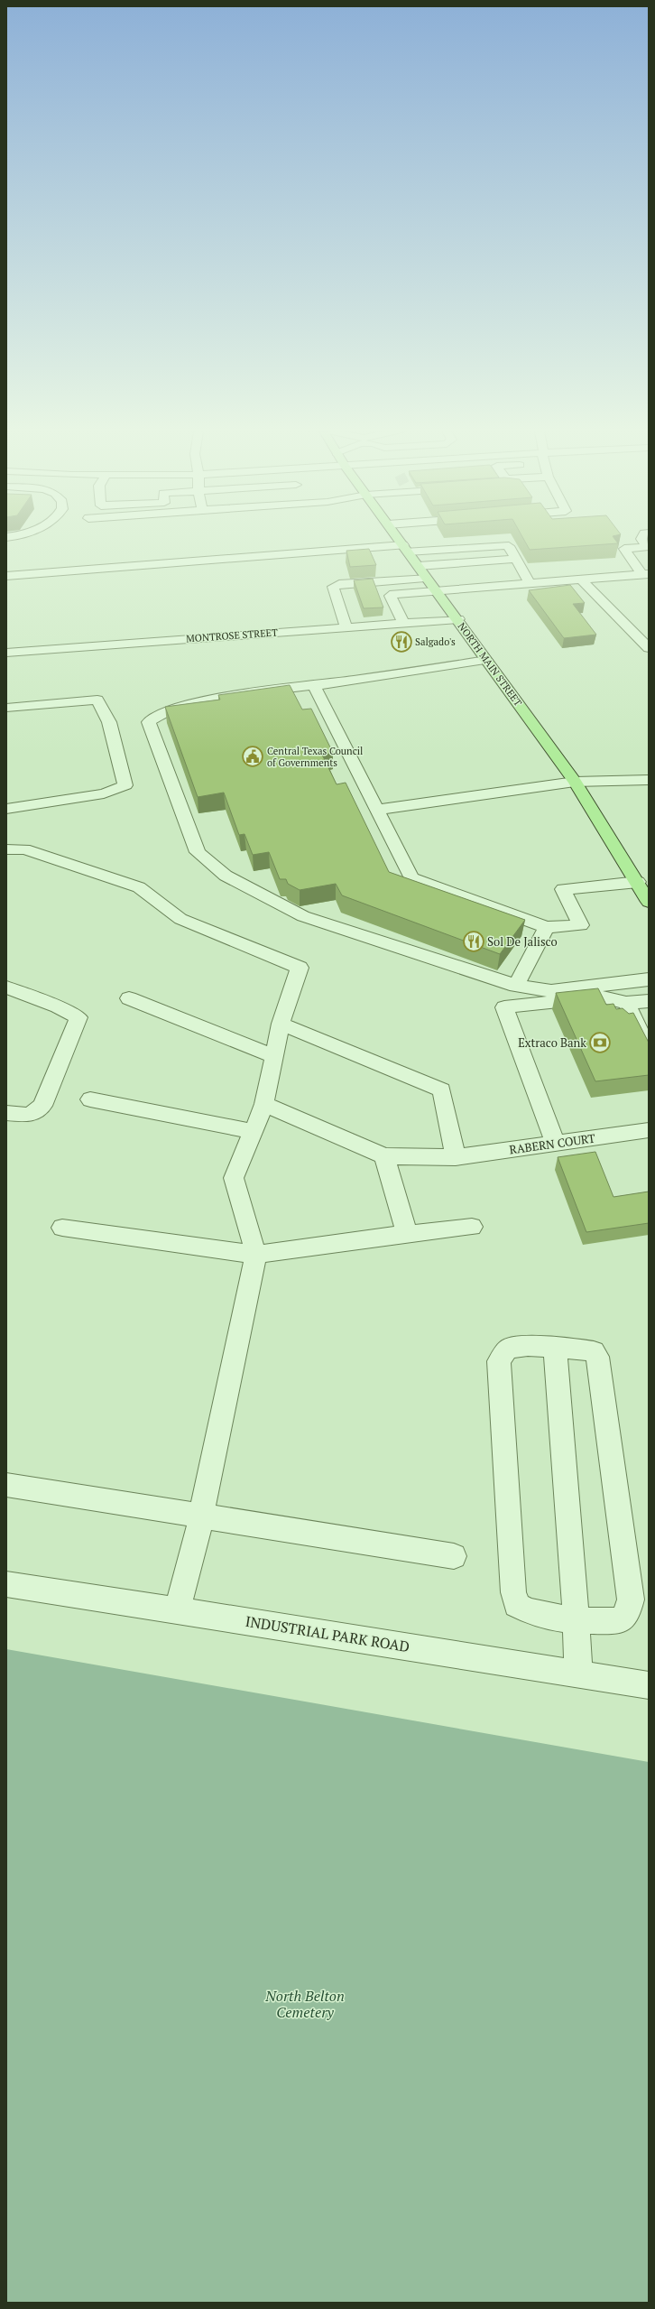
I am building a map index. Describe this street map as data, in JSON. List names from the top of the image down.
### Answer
{
  "streets": {
    "main road": ["NORTH MAIN STREET"],
    "street": ["MONTROSE STREET", "RABERN COURT", "INDUSTRIAL PARK ROAD"]
  },
  "crossings": [
    ["MONTROSE STREET", "NORTH MAIN STREET"]
  ],
  "parks": ["North Belton Cemetery"],
  "places": {
    "restaurant": ["Salgado's", "Sol De Jalisco"],
    "public building": ["Central Texas Council of Governments"],
    "bank": ["Extraco Bank"]
  }
}
